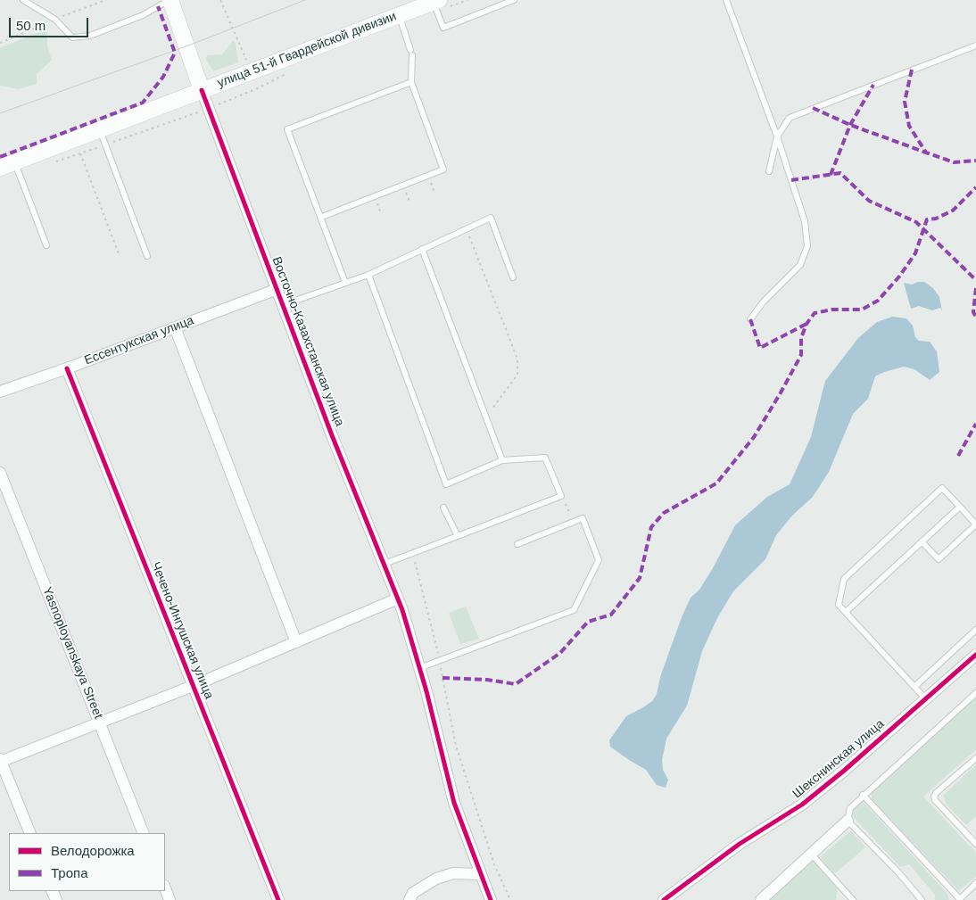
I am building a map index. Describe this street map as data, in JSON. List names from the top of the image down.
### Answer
{
  "streets": {
    "main road": ["улица 51-й Гвардейской дивизии", "Восточно-Казахстанская улица"],
    "street": [
      "Ессентукская улица",
      "Чечено-Ингушская улица",
      "Yasnoployanskaya Street",
      "Шекснинская улица"
    ]
  },
  "crossings": [
    ["улица 51-й Гвардейской дивизии", "Восточно-Казахстанская улица"],
    ["Ессентукская улица", "Восточно-Казахстанская улица"],
    ["Ессентукская улица", "Чечено-Ингушская улица"]
  ],
  "legend": ["Велодорожка", "Тропа"],
  "scale_bar": "50 m"
}
